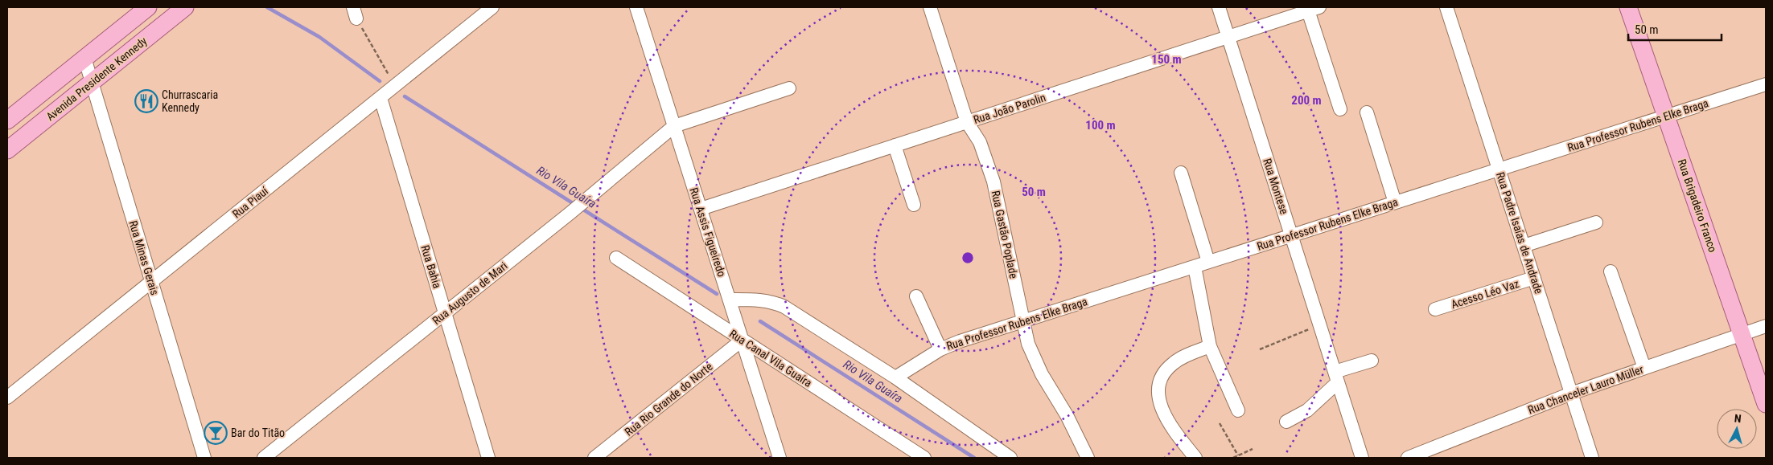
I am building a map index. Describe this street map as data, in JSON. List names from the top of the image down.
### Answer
{
  "streets": {
    "main road": ["Avenida Presidente Kennedy", "Rua Brigadeiro Franco"],
    "street": [
      "Rua João Parolin",
      "Rua Professor Rubens Elke Braga",
      "Rua Montese",
      "Rua Piauí",
      "Rua Assis Figueiredo",
      "Rua Padre Isaías de Andrade",
      "Rua Gastão Poplade",
      "Rua Minas Gerais",
      "Rua Bahia",
      "Rua Augusto de Mari",
      "Acesso Léo Vaz",
      "Rua Canal Vila Guaíra",
      "Rua Chanceler Lauro Müller",
      "Rua Rio Grande do Norte"
    ]
  },
  "crossings": [
    ["Avenida Presidente Kennedy", "Rua Minas Gerais"],
    ["Rua João Parolin", "Rua Montese"],
    ["Rua João Parolin", "Rua Assis Figueiredo"],
    ["Rua João Parolin", "Rua Gastão Poplade"],
    ["Rua Professor Rubens Elke Braga", "Rua Montese"],
    ["Rua Professor Rubens Elke Braga", "Rua Brigadeiro Franco"],
    ["Rua Professor Rubens Elke Braga", "Rua Padre Isaías de Andrade"],
    ["Rua Professor Rubens Elke Braga", "Rua Gastão Poplade"],
    ["Rua Piauí", "Rua Minas Gerais"],
    ["Rua Piauí", "Rua Bahia"],
    ["Rua Brigadeiro Franco", "Rua Chanceler Lauro Müller"],
    ["Rua Assis Figueiredo", "Rua Augusto de Mari"],
    ["Rua Assis Figueiredo", "Rua Canal Vila Guaíra"],
    ["Rua Assis Figueiredo", "Rua Rio Grande do Norte"],
    ["Rua Padre Isaías de Andrade", "Acesso Léo Vaz"],
    ["Rua Padre Isaías de Andrade", "Rua Chanceler Lauro Müller"],
    ["Rua Bahia", "Rua Augusto de Mari"],
    ["Rua Canal Vila Guaíra", "Rua Rio Grande do Norte"]
  ],
  "water": ["Rio Vila Guaíra"],
  "places": {
    "restaurant": ["Churrascaria Kennedy"],
    "bar": ["Bar do Titão"]
  },
  "scale_bar": "50 m",
  "north": "top",
  "rings": [
    "150 m",
    "200 m",
    "100 m",
    "50 m"
  ]
}
